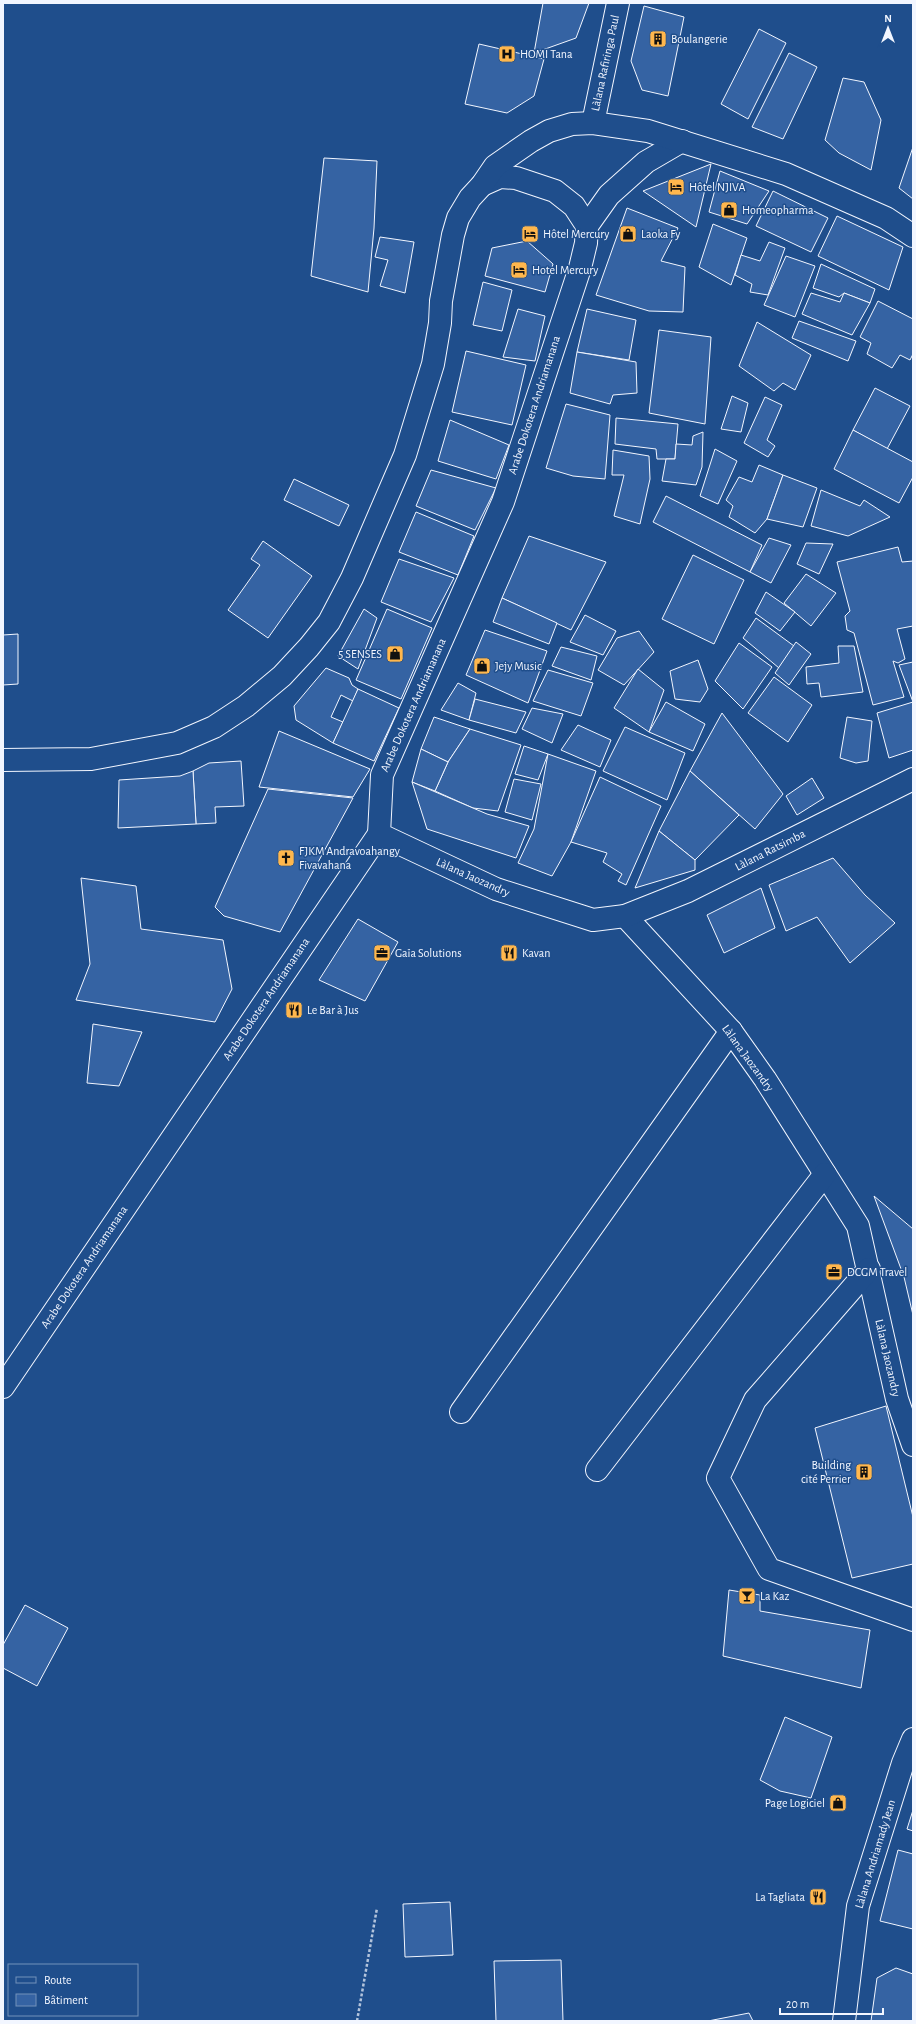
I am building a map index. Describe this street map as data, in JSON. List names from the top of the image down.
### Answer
{
  "streets": {
    "main road": [
      "Làlana Rafiringa Paul",
      "Arabe Dokotera Andriamanana",
      "Làlana Ratsimba",
      "Làlana Jaozandry",
      "Làlana Andriamady Jean"
    ]
  },
  "crossings": [
    ["Arabe Dokotera Andriamanana", "Làlana Jaozandry"],
    ["Làlana Ratsimba", "Làlana Jaozandry"]
  ],
  "places": {
    "building": ["Boulangerie", "Building cité Perrier"],
    "hospital": ["HOMI Tana"],
    "hotel": ["Hôtel NJIVA", "Hôtel Mercury", "Hotel Mercury"],
    "shop": [
      "Homeopharma",
      "Laoka Fy",
      "5 SENSES",
      "Jejy Music",
      "Page Logiciel"
    ],
    "church": ["FJKM Andravoahangy Fivavahana"],
    "office": ["Gaïa Solutions", "DCGM Travel"],
    "restaurant": ["Kavan", "Le Bar à Jus", "La Tagliata"],
    "bar": ["La Kaz"]
  },
  "legend": ["Route", "Bâtiment"],
  "scale_bar": "20 m",
  "north": "top"
}
